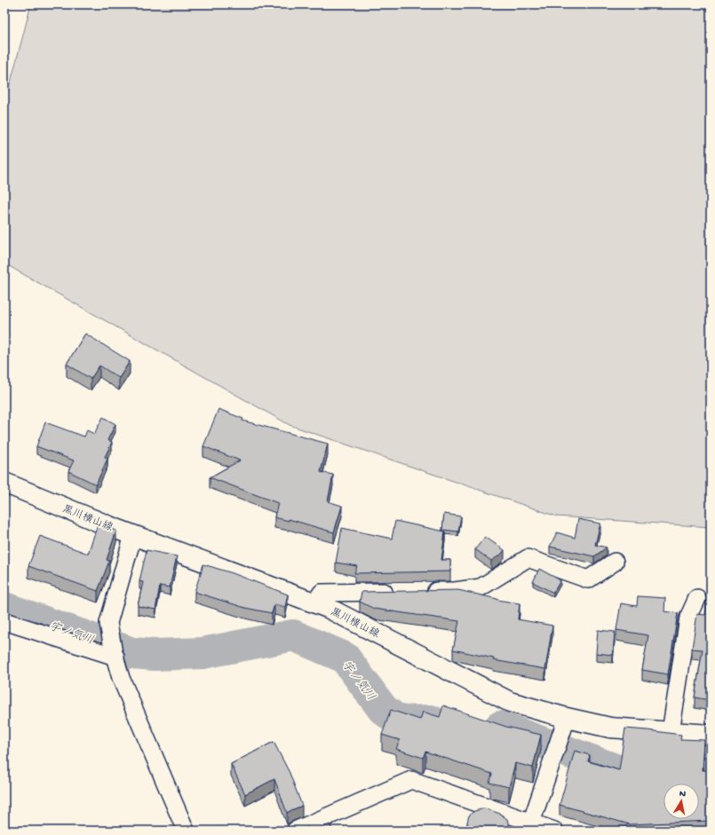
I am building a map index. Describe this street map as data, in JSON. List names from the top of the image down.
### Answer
{
  "streets": {
    "main road": ["黒川横山線"]
  },
  "water": ["宇ノ気川"],
  "north": "top"
}
